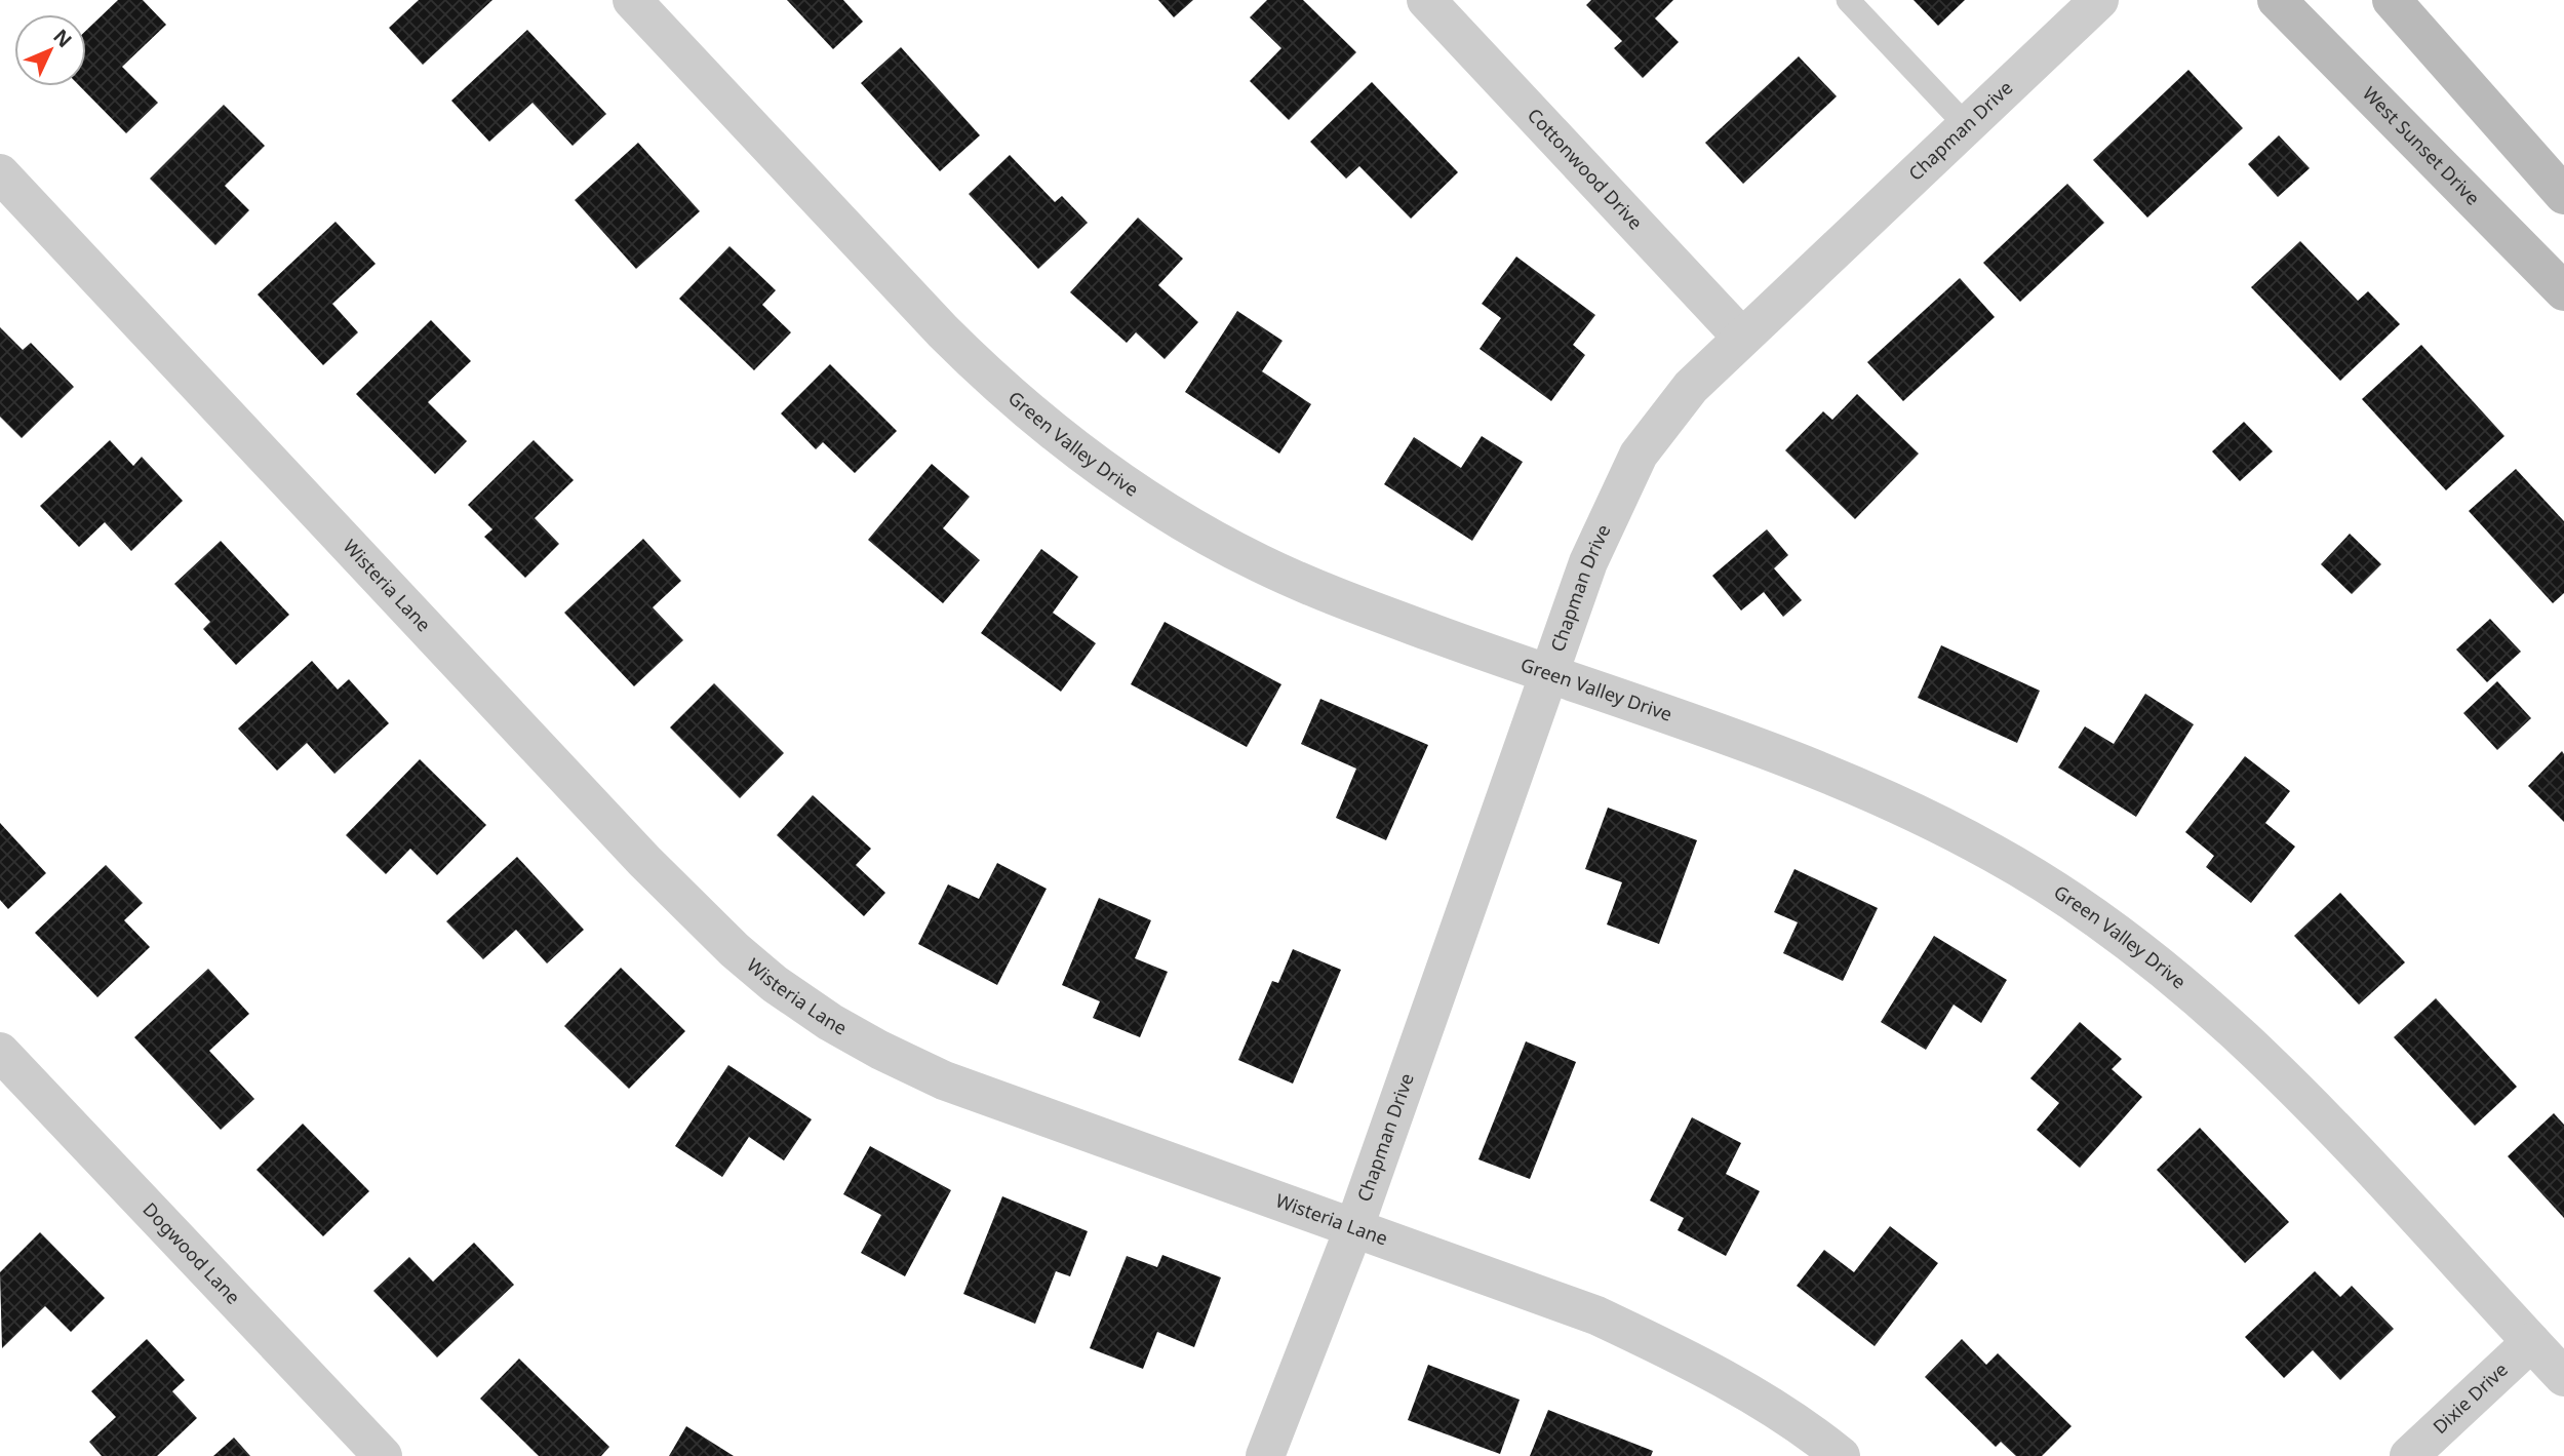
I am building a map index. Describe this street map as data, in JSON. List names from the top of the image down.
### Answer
{
  "streets": {
    "main road": ["West Sunset Drive"],
    "street": [
      "Chapman Drive",
      "Cottonwood Drive",
      "Green Valley Drive",
      "Wisteria Lane",
      "Dogwood Lane",
      "Dixie Drive"
    ]
  },
  "crossings": [
    ["Chapman Drive", "Cottonwood Drive"],
    ["Chapman Drive", "Green Valley Drive"],
    ["Chapman Drive", "Wisteria Lane"],
    ["Green Valley Drive", "Dixie Drive"]
  ],
  "north": "top right"
}
